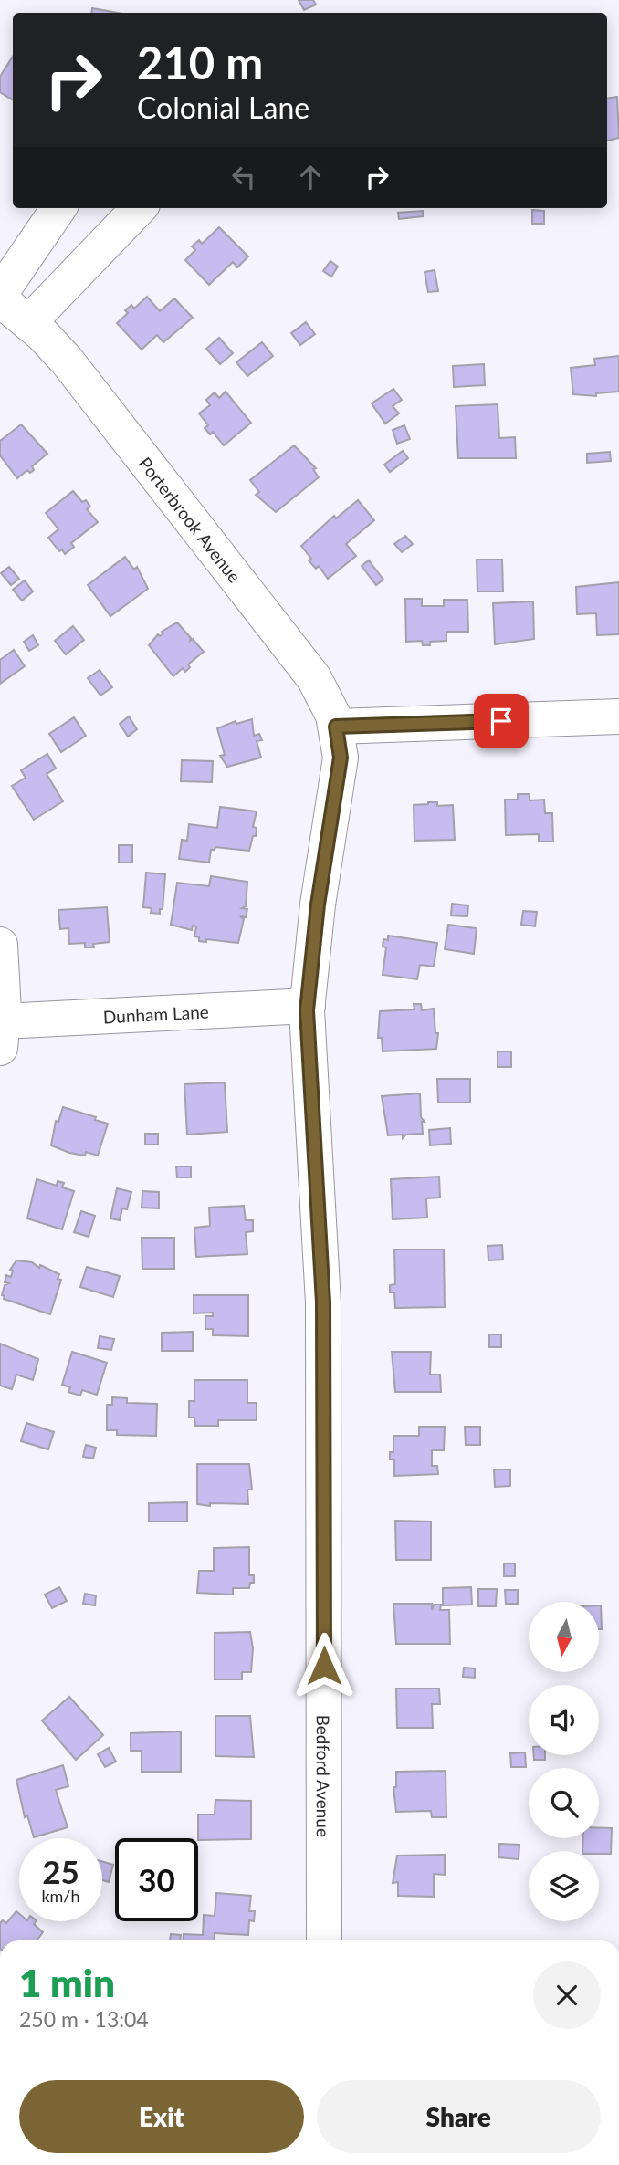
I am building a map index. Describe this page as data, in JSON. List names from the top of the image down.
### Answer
{
  "streets": {
    "street": ["Porterbrook Avenue", "Dunham Lane", "Bedford Avenue"]
  },
  "crossings": [
    ["Porterbrook Avenue", "Bedford Avenue"],
    ["Dunham Lane", "Bedford Avenue"]
  ],
  "north": "bottom",
  "page": {
    "turn": ["210 m", "Colonial Lane"],
    "speed": "25 km/h",
    "limit": "30",
    "heading": ["1 min", "250 m · 13:04"],
    "buttons": ["Exit", "Share"]
  }
}
